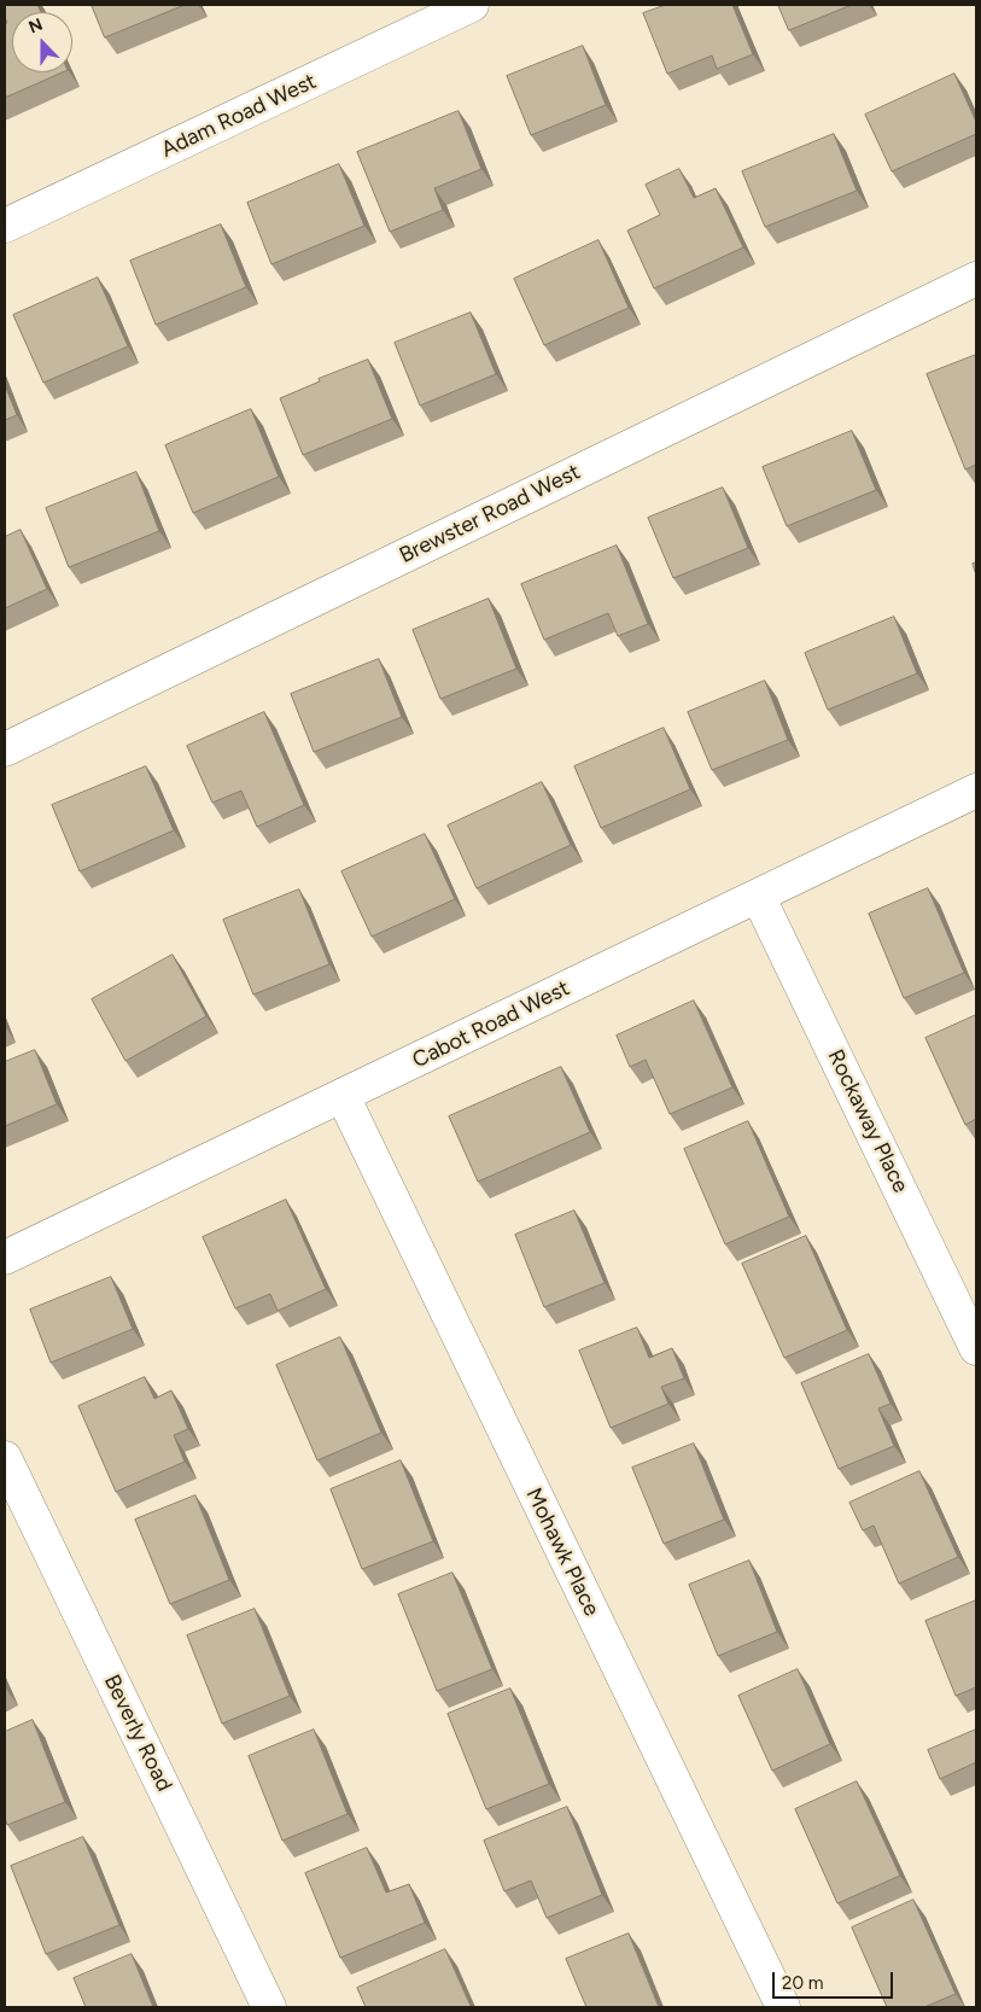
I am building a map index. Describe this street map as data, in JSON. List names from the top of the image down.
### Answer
{
  "streets": {
    "street": [
      "Adam Road West",
      "Brewster Road West",
      "Cabot Road West",
      "Rockaway Place",
      "Mohawk Place",
      "Beverly Road"
    ]
  },
  "crossings": [
    ["Cabot Road West", "Rockaway Place"],
    ["Cabot Road West", "Mohawk Place"]
  ],
  "scale_bar": "20 m",
  "north": "top"
}
